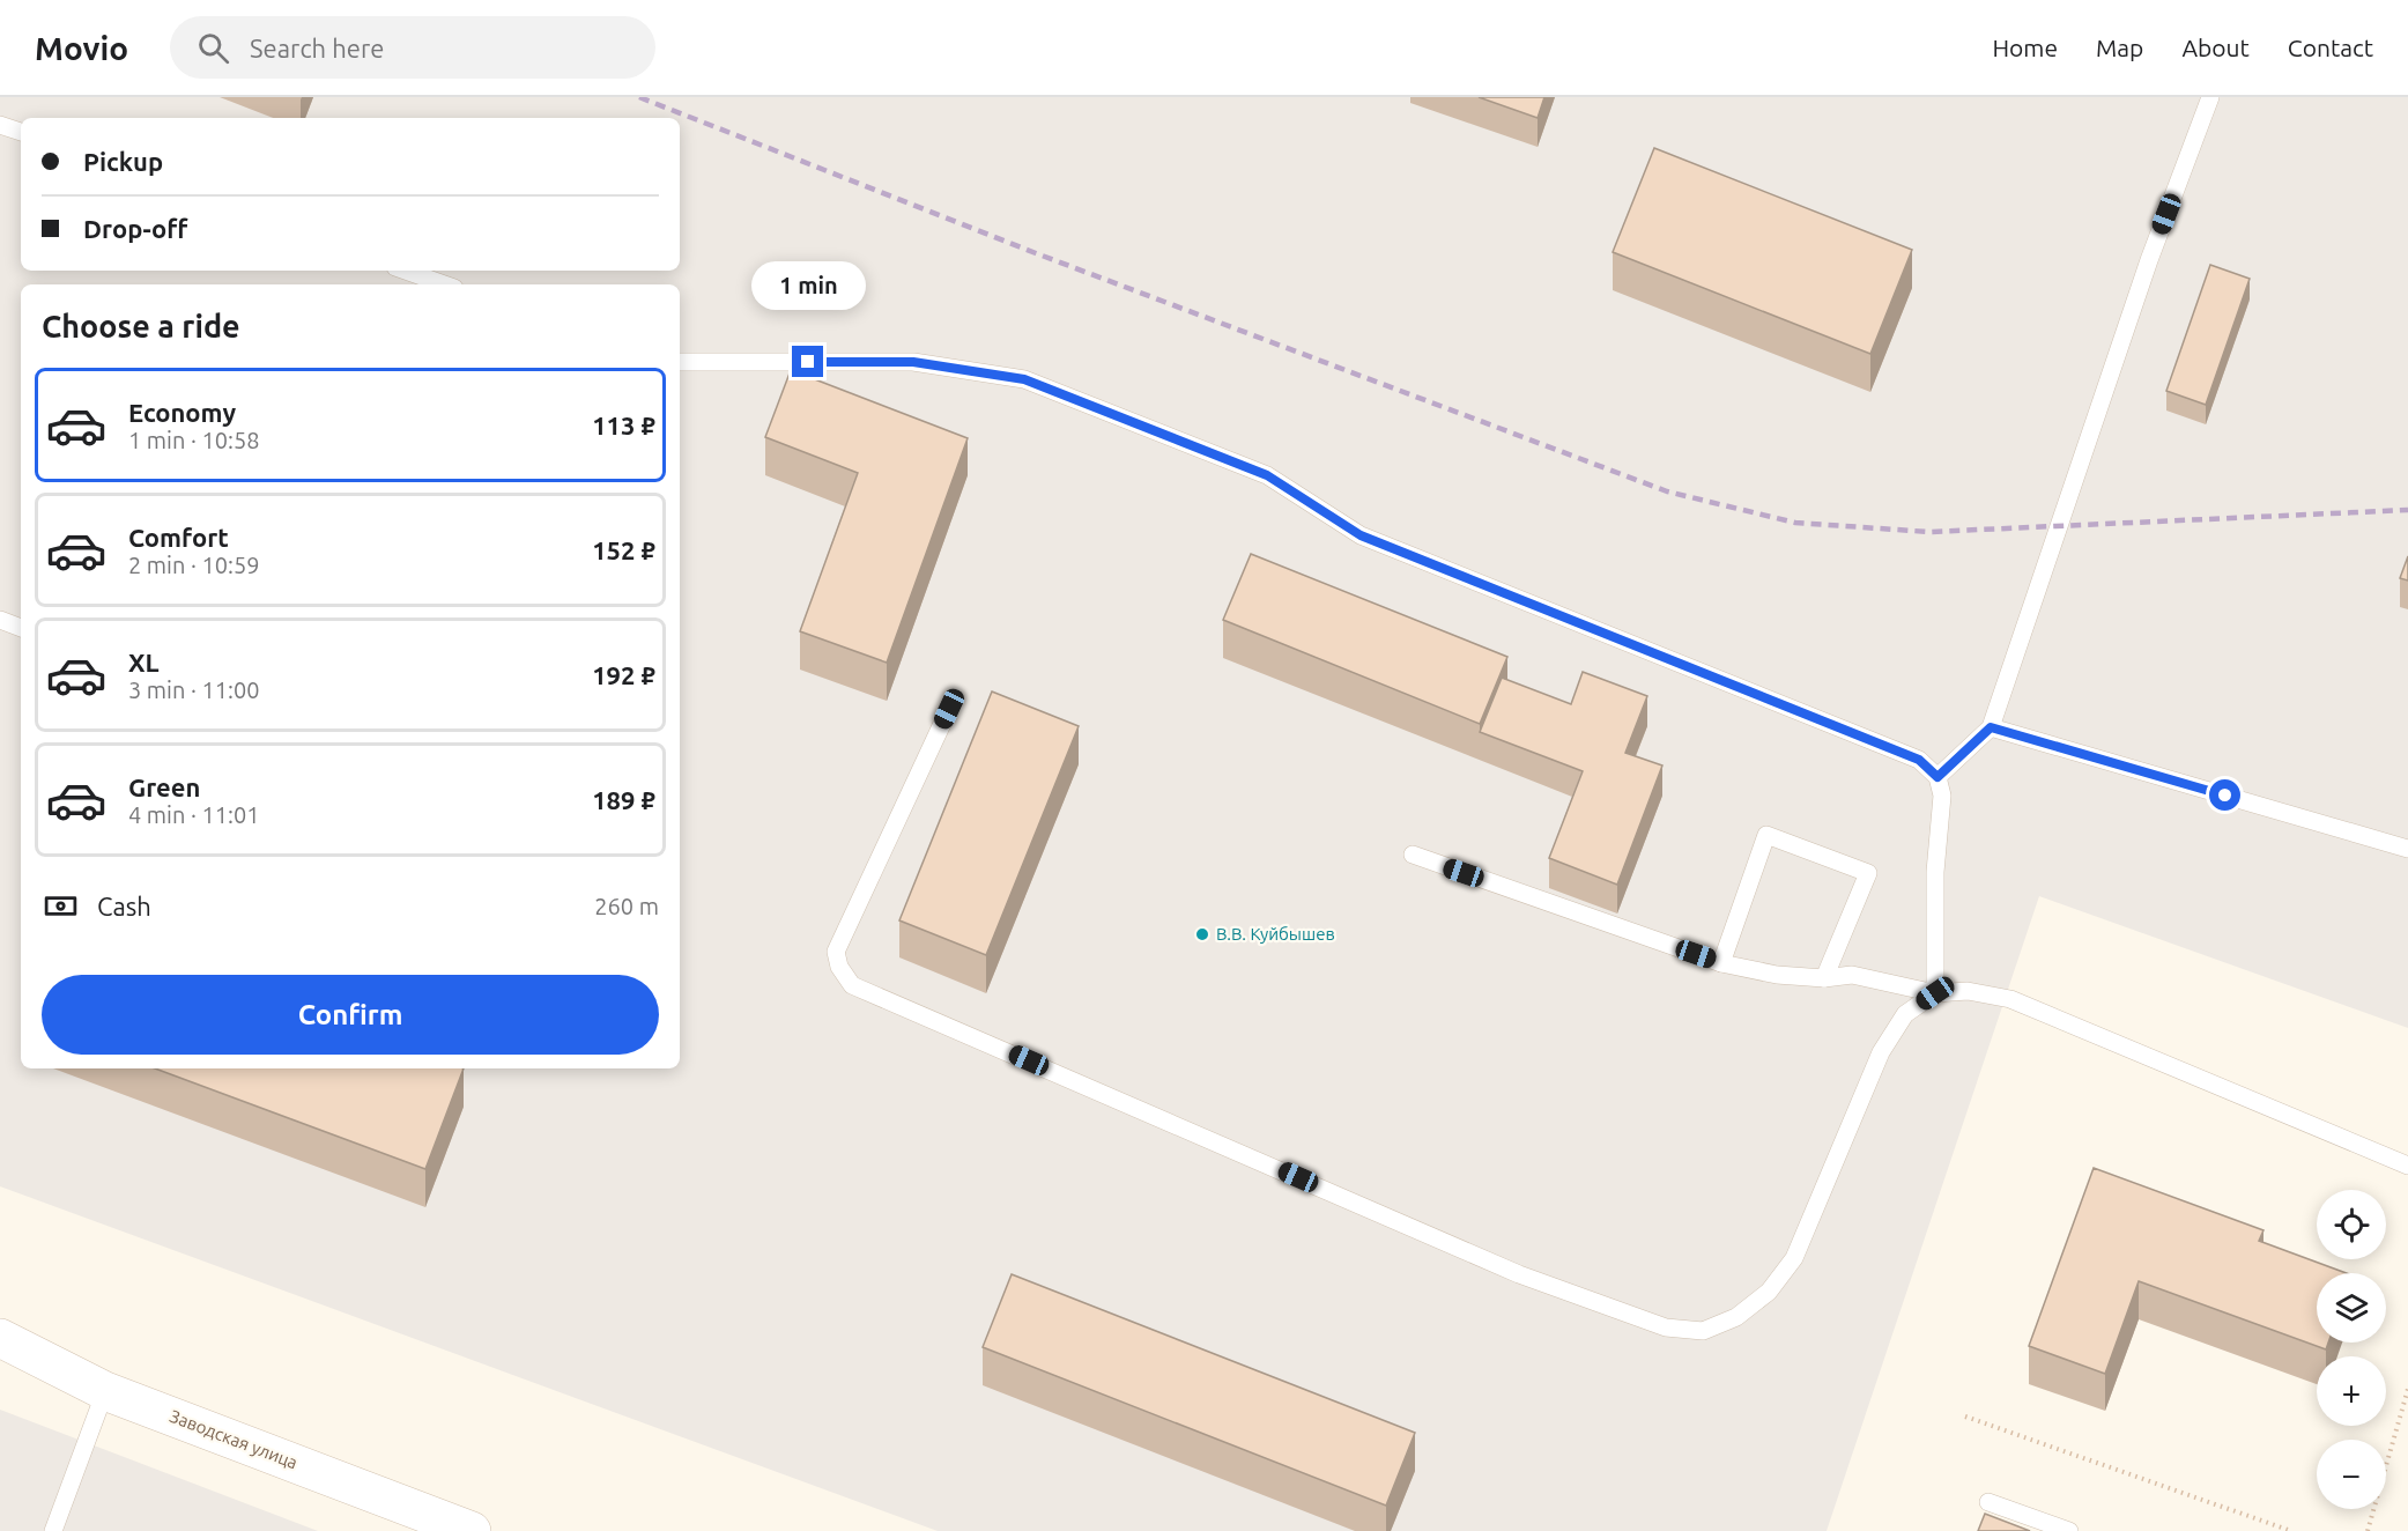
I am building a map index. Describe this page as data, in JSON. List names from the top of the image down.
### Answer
{
  "streets": {
    "street": ["Заводская улица"]
  },
  "places": ["В.В. Куйбышев"],
  "page": {
    "header": "Movio",
    "search": "Search here",
    "nav": [
      "Home",
      "Map",
      "About",
      "Contact"
    ],
    "banner": ["Pickup", "Drop-off"],
    "bubble": "1 min",
    "heading": "Choose a ride",
    "list": [
      {
        "name": "Economy",
        "note": "1 min · 10:58",
        "value": "113 ₽"
      },
      {
        "name": "Comfort",
        "note": "2 min · 10:59",
        "value": "152 ₽"
      },
      {
        "name": "XL",
        "note": "3 min · 11:00",
        "value": "192 ₽"
      },
      {
        "name": "Green",
        "note": "4 min · 11:01",
        "value": "189 ₽"
      }
    ],
    "pay": ["Cash", "260 m"],
    "buttons": "Confirm",
    "map_buttons": ["+", "−"]
  }
}
